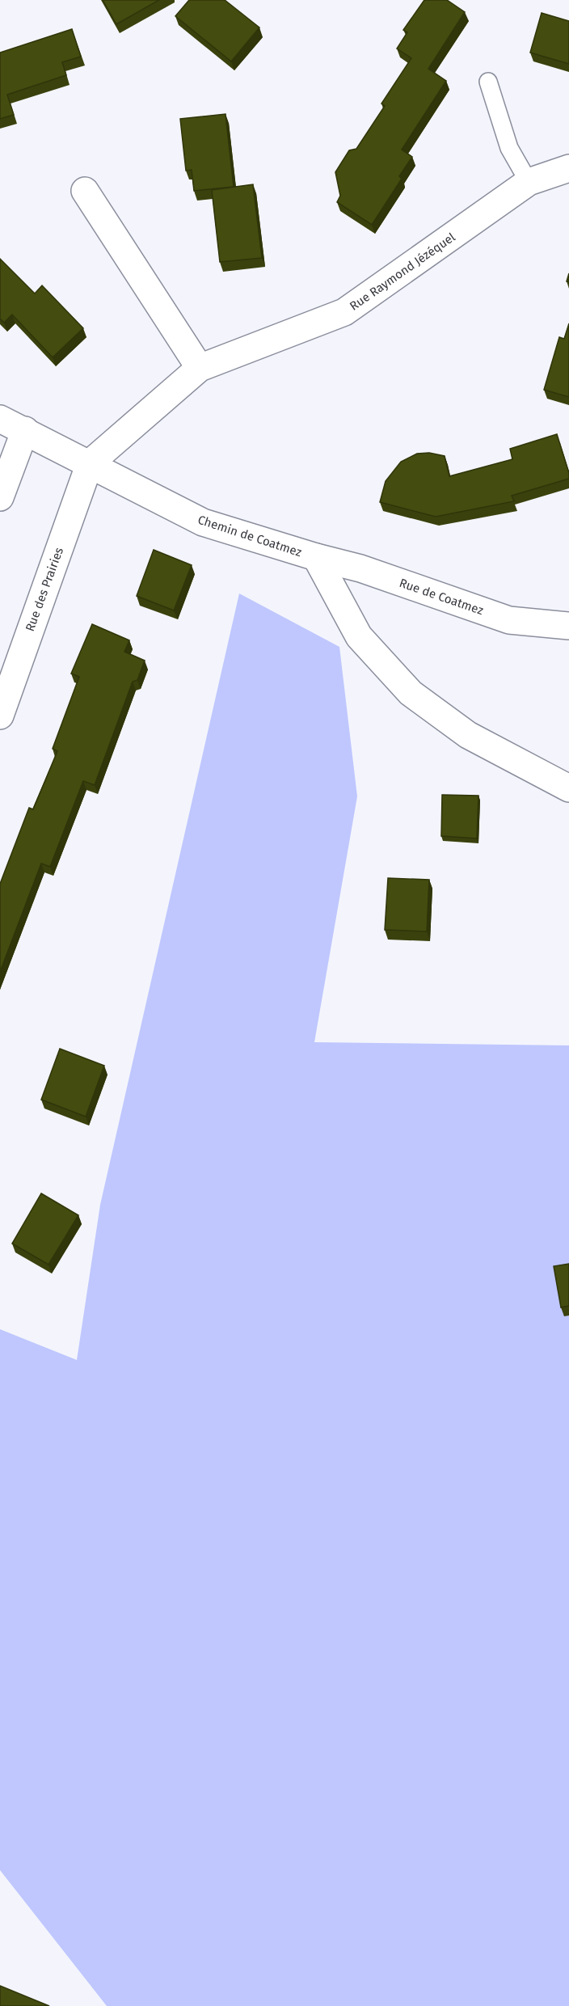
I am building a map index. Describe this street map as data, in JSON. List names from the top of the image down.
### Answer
{
  "streets": {
    "street": [
      "Rue Raymond Jézéquel",
      "Chemin de Coatmez",
      "Rue des Prairies",
      "Rue de Coatmez"
    ]
  },
  "crossings": [
    ["Rue Raymond Jézéquel", "Chemin de Coatmez"],
    ["Rue Raymond Jézéquel", "Rue des Prairies"],
    ["Chemin de Coatmez", "Rue des Prairies"],
    ["Chemin de Coatmez", "Rue de Coatmez"]
  ]
}
